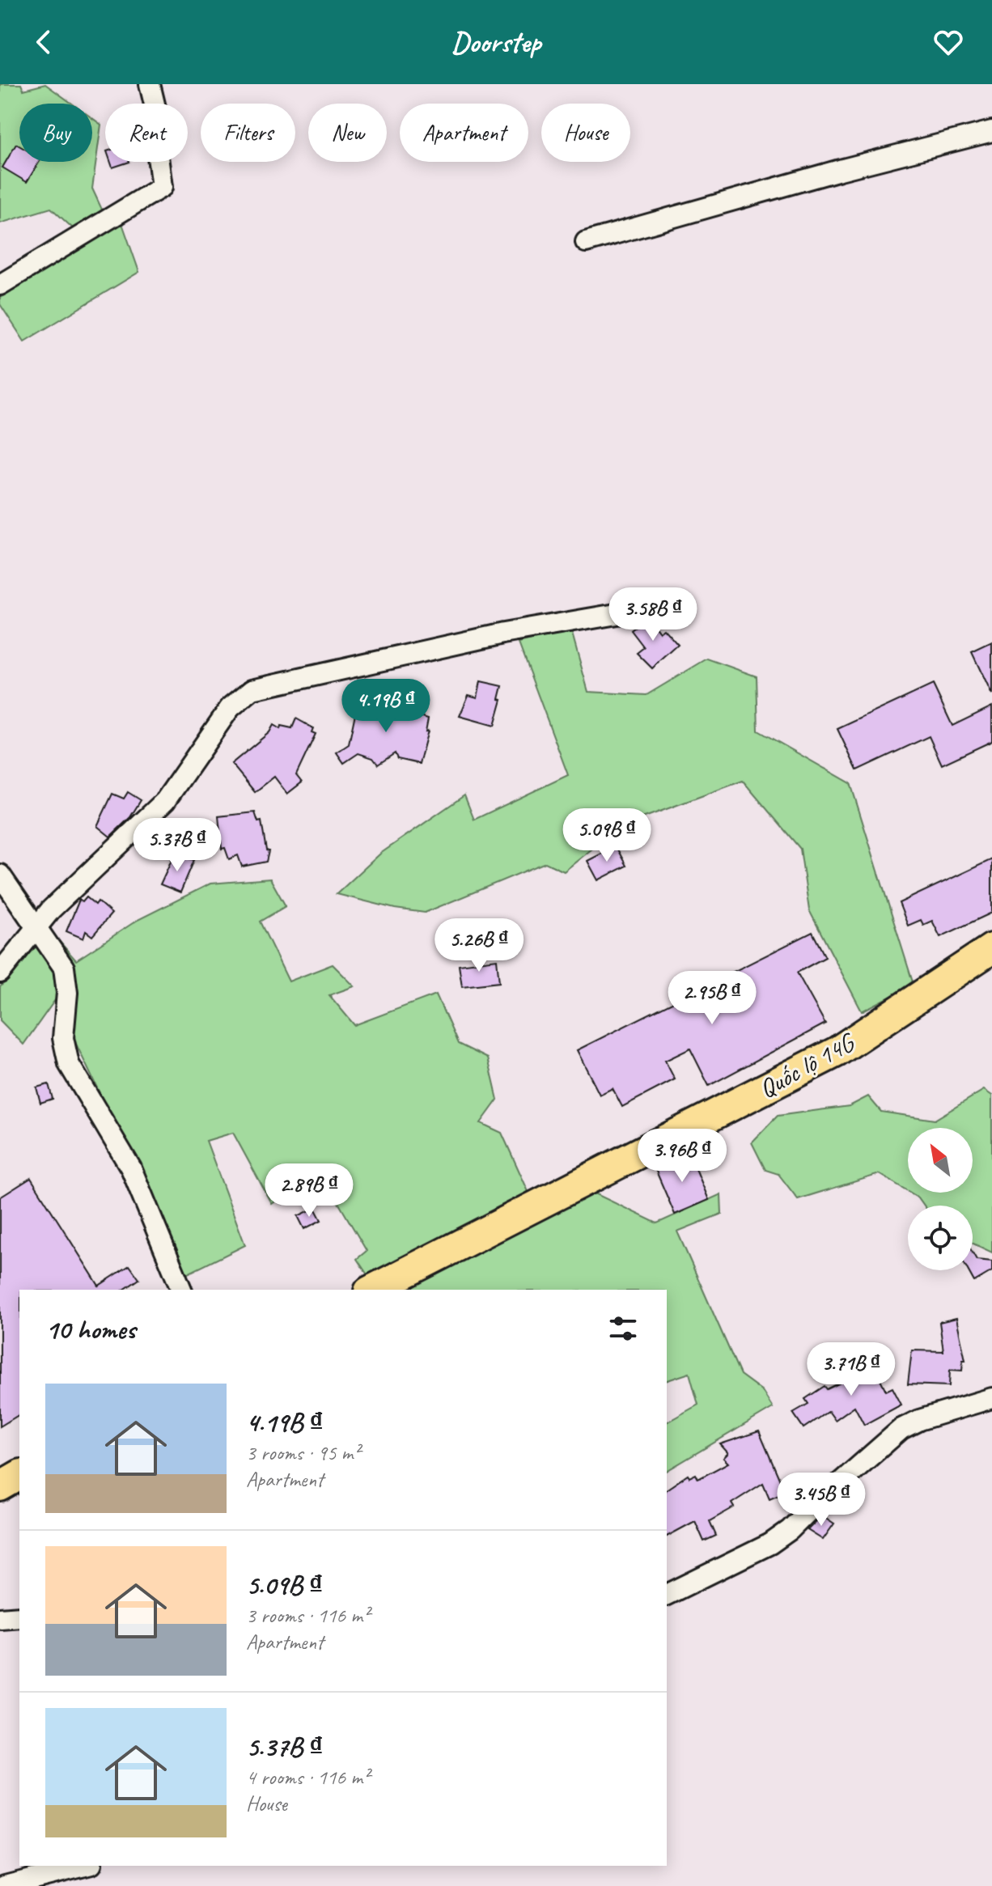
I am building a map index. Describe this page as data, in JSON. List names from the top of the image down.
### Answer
{
  "streets": {
    "main road": ["Quốc lộ 14G"]
  },
  "north": "top left",
  "page": {
    "header": "Doorstep",
    "chip": [
      "Buy",
      "Rent",
      "Filters",
      "New",
      "Apartment",
      "House"
    ],
    "price": [
      "3.58B ₫",
      "4.19B ₫",
      "5.09B ₫",
      "5.37B ₫",
      "5.26B ₫",
      "2.95B ₫",
      "3.96B ₫",
      "2.89B ₫",
      "3.71B ₫",
      "3.45B ₫"
    ],
    "heading": "10 homes",
    "list": [
      {
        "name": "4.19B ₫",
        "note": "3 rooms · 95 m² · Apartment"
      },
      {
        "name": "5.09B ₫",
        "note": "3 rooms · 116 m² · Apartment"
      },
      {
        "name": "5.37B ₫",
        "note": "4 rooms · 116 m² · House"
      }
    ]
  }
}
